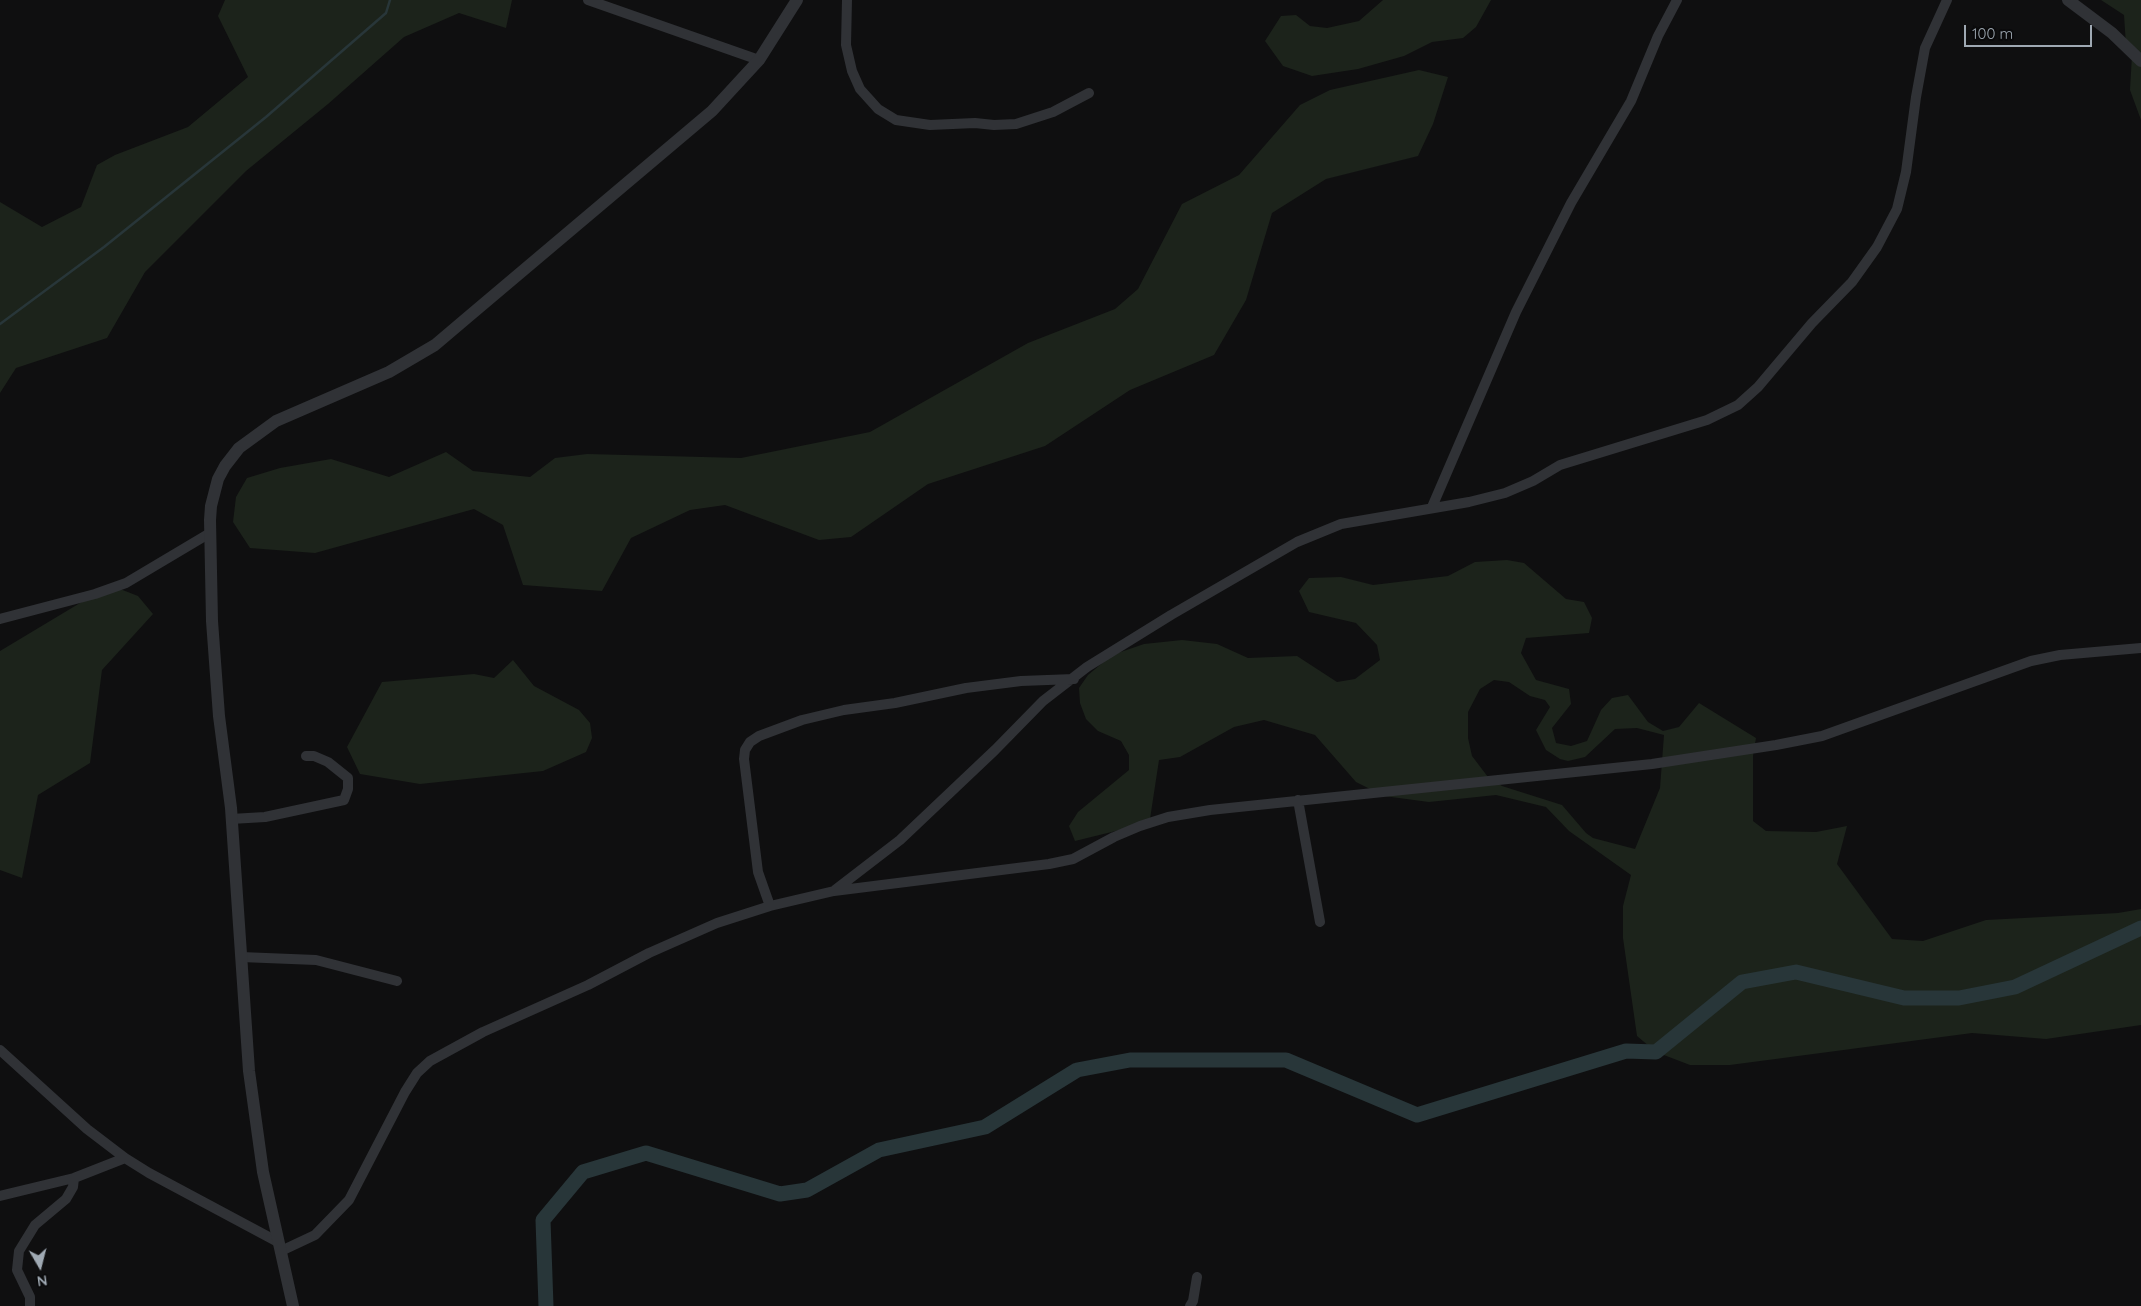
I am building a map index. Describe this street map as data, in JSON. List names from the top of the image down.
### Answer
{
  "scale_bar": "100 m",
  "north": "bottom"
}
